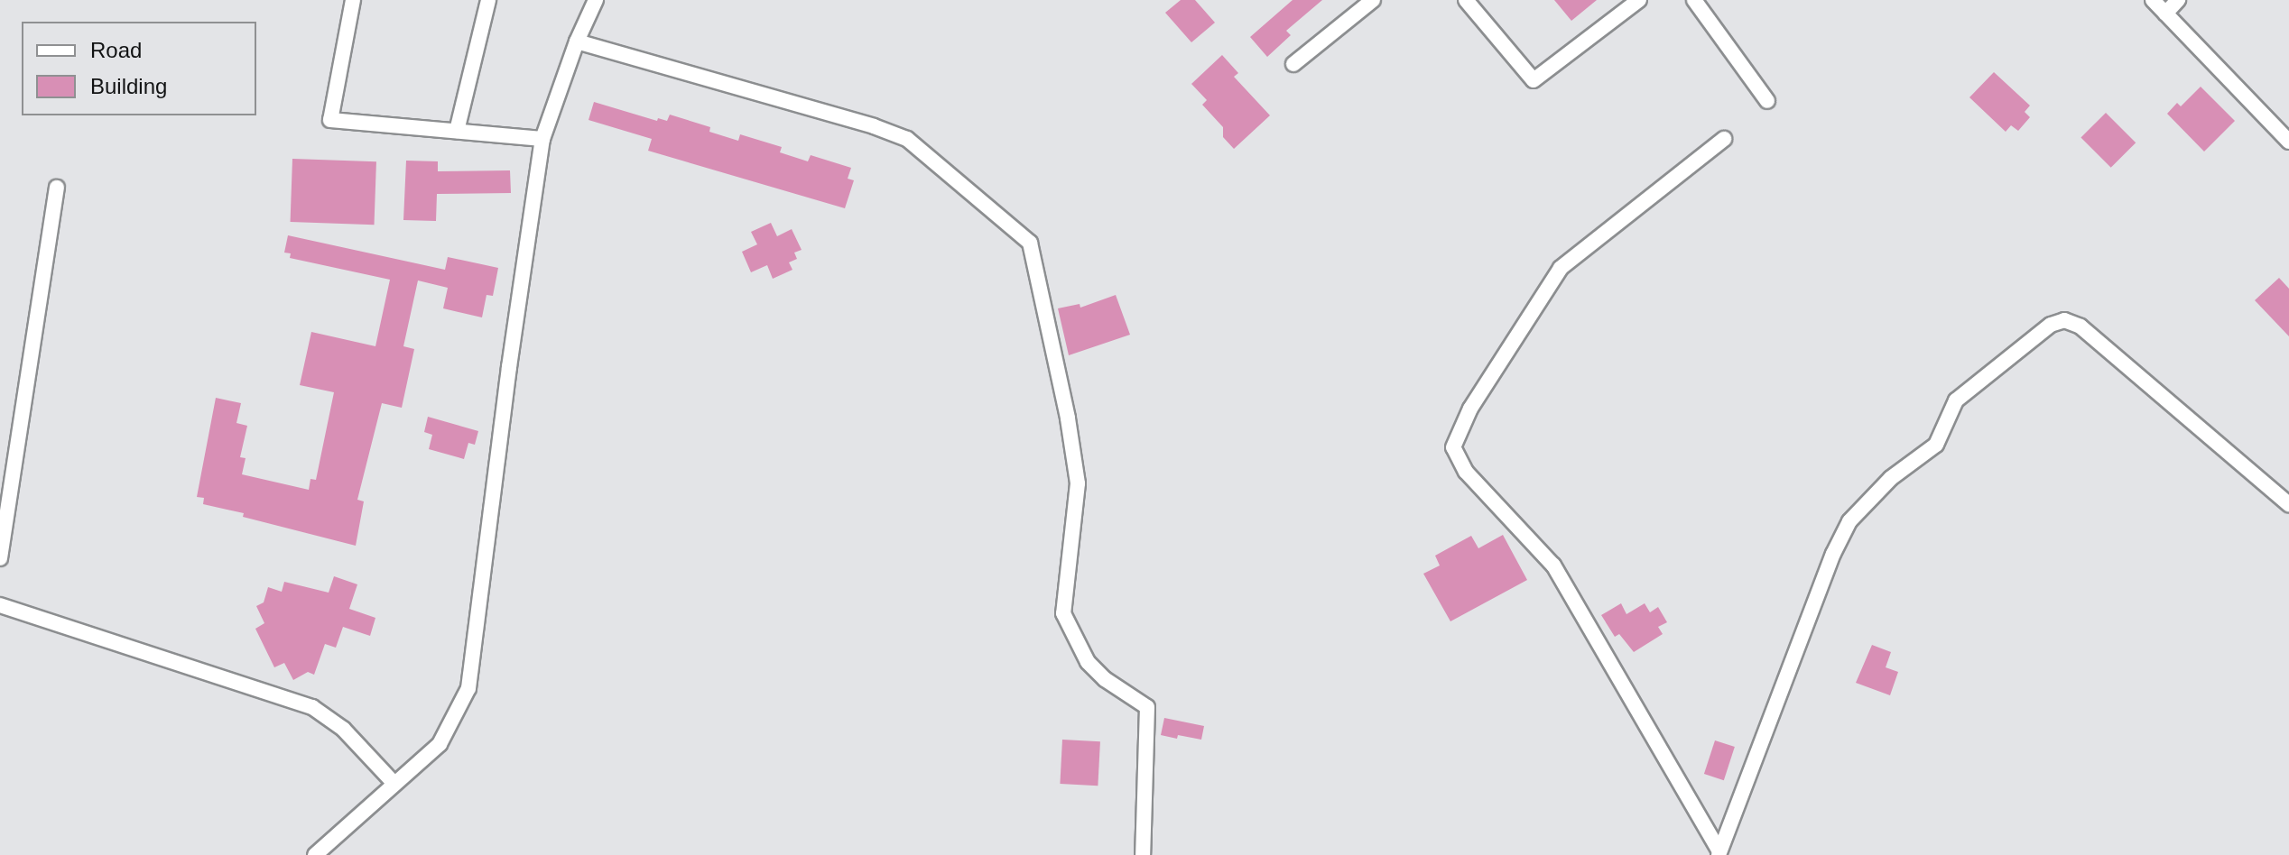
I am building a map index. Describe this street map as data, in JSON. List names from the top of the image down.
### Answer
{
  "legend": ["Road", "Building"]
}
